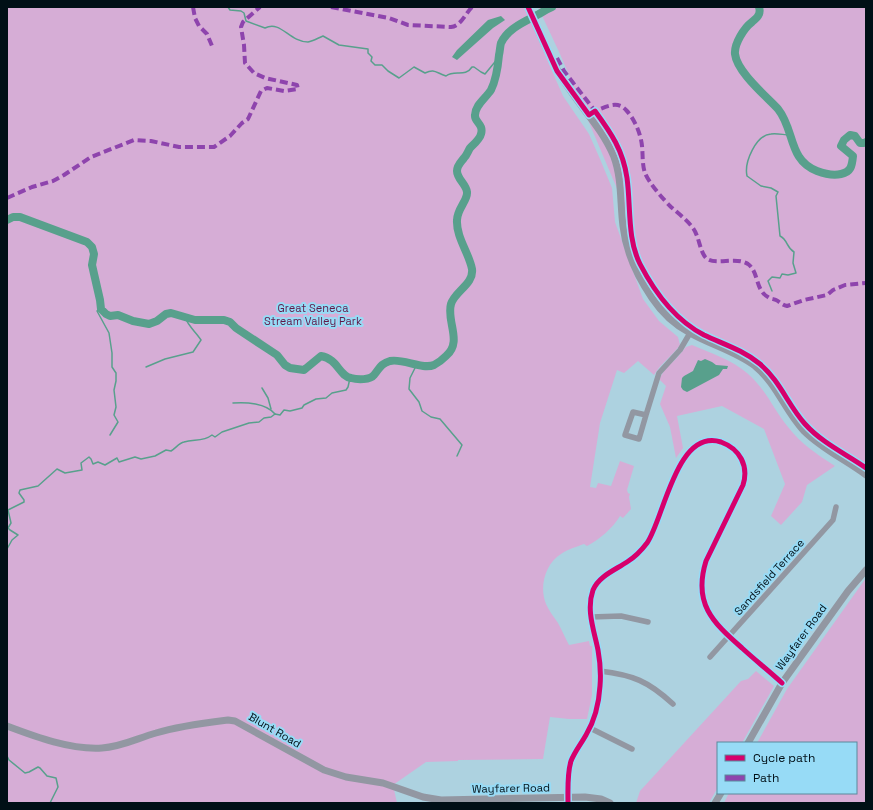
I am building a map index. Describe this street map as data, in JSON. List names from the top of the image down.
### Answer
{
  "streets": {
    "street": ["Sandsfield Terrace", "Wayfarer Road", "Blunt Road"]
  },
  "crossings": [
    ["Wayfarer Road", "Blunt Road"]
  ],
  "parks": ["Great Seneca Stream Valley Park"],
  "legend": ["Cycle path", "Path"]
}
